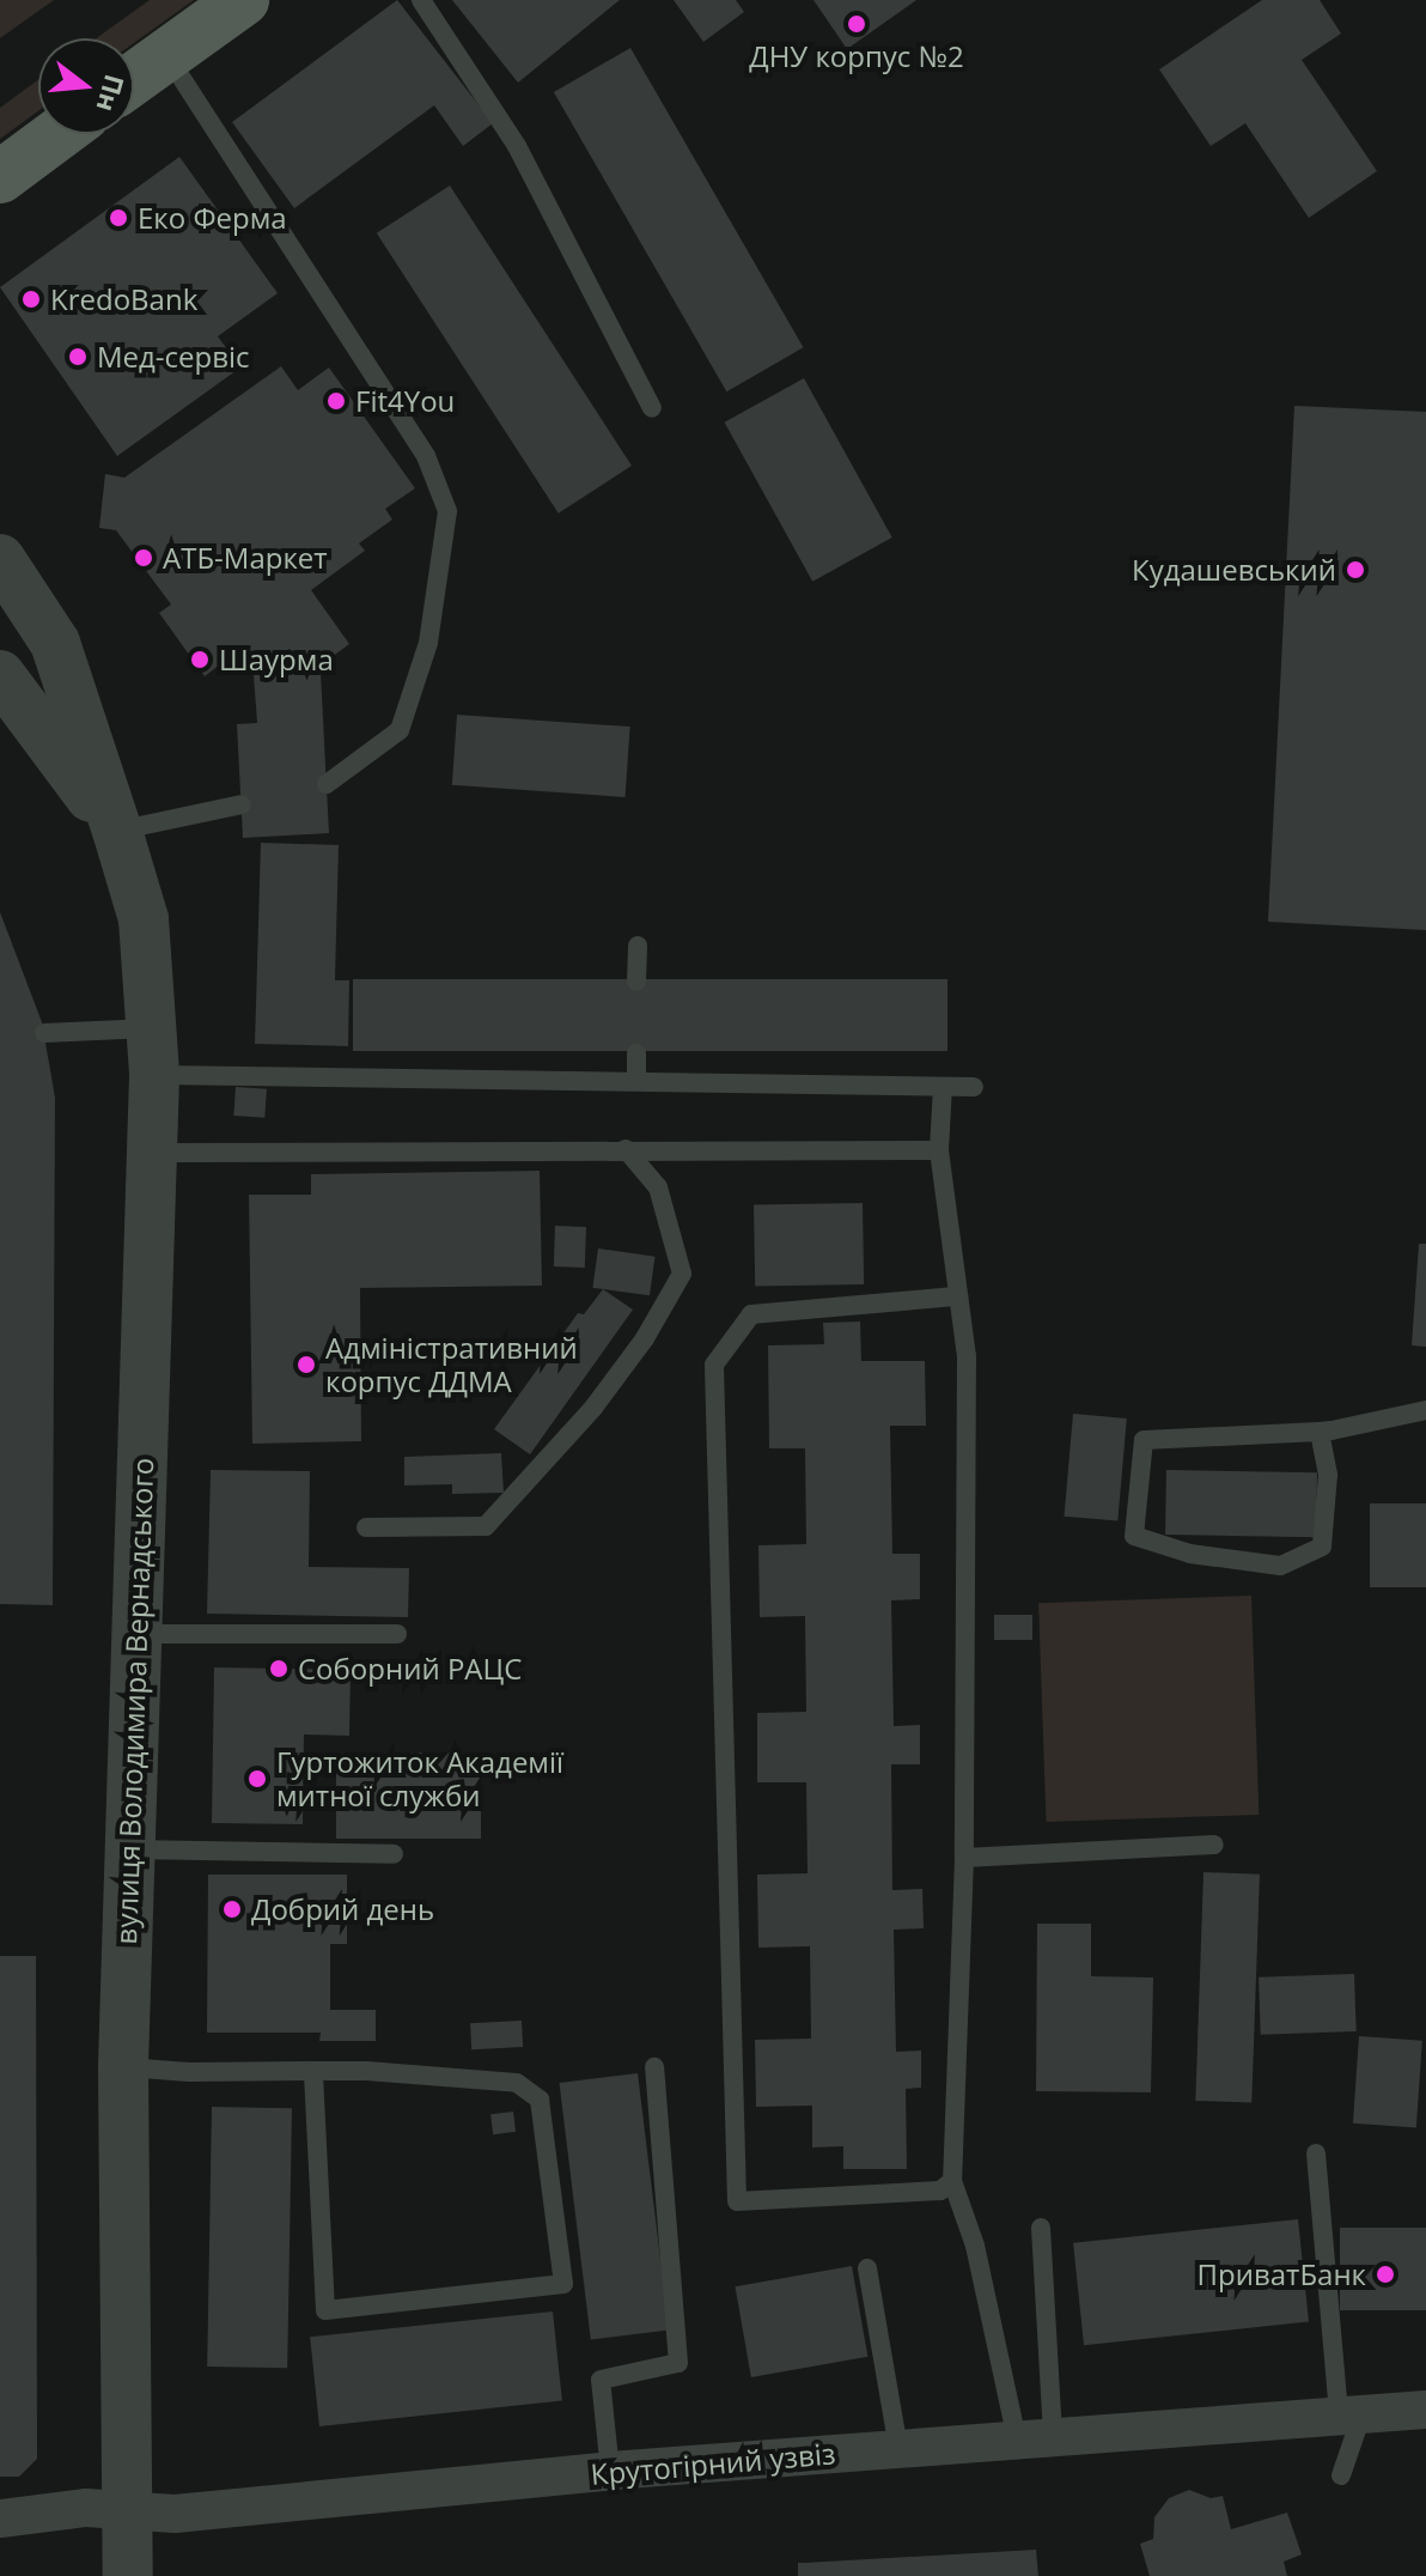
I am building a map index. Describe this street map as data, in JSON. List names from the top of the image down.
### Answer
{
  "streets": {
    "street": ["вулиця Володимира Вернадського", "Крутогірний узвіз"]
  },
  "crossings": [
    ["вулиця Володимира Вернадського", "Крутогірний узвіз"]
  ],
  "places": [
    "ДНУ корпус №2",
    "Еко Ферма",
    "KredoBank",
    "Мед-сервіс",
    "Fit4You",
    "АТБ-Маркет",
    "Кудашевський",
    "Шаурма",
    "Адміністративний корпус ДДМА",
    "Соборний РАЦС",
    "Гуртожиток Академії митної служби",
    "Добрий день",
    "ПриватБанк"
  ],
  "north": "right"
}
